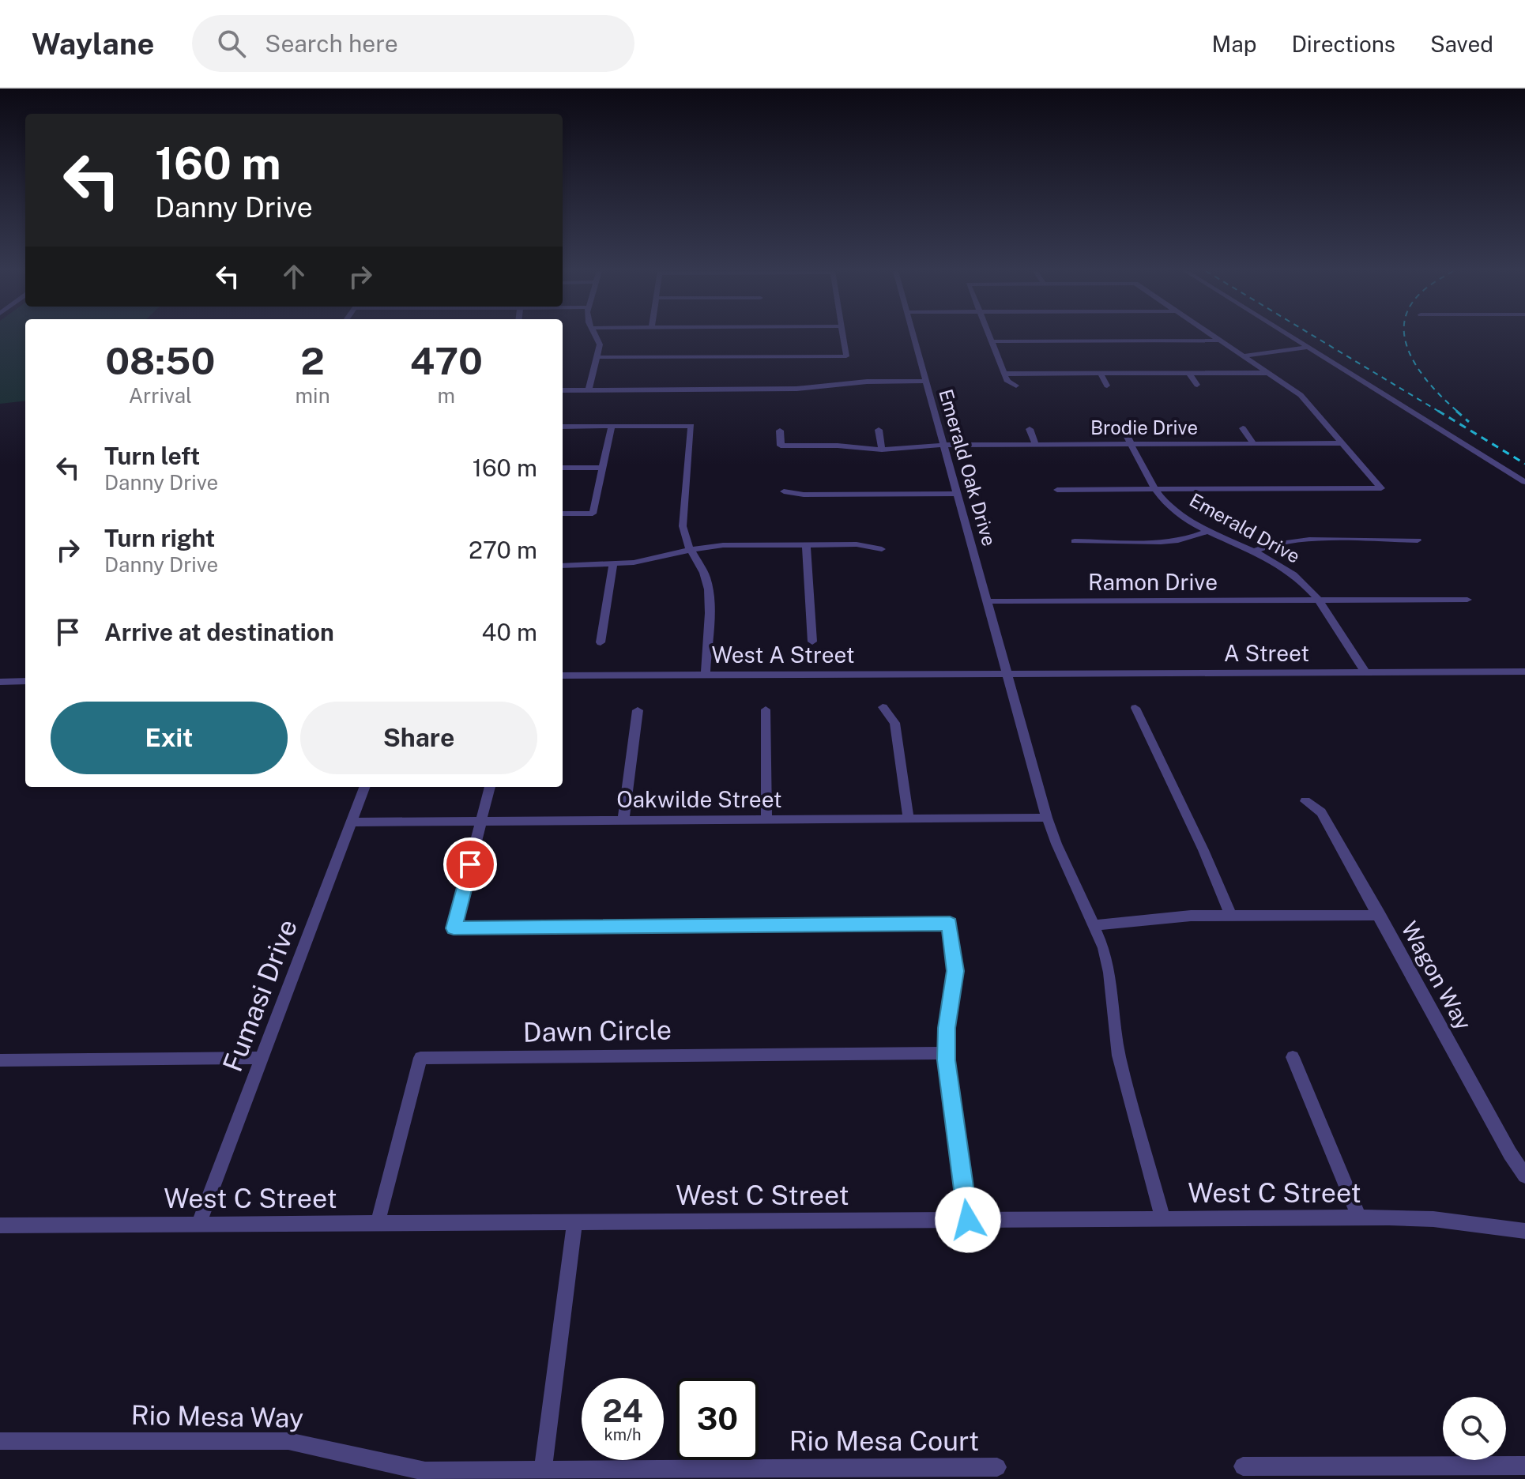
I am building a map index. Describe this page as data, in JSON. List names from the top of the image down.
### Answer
{
  "streets": {
    "street": [
      "Brodie Drive",
      "Emerald Oak Drive",
      "Emerald Drive",
      "Ramon Drive",
      "A Street",
      "West A Street",
      "Oakwilde Street",
      "Wagon Way",
      "Fumasi Drive",
      "Dawn Circle",
      "West C Street",
      "Rio Mesa Way",
      "Rio Mesa Court"
    ]
  },
  "crossings": [
    ["Brodie Drive", "Emerald Oak Drive"],
    ["Brodie Drive", "Emerald Drive"],
    ["Emerald Oak Drive", "Ramon Drive"],
    ["Emerald Oak Drive", "A Street"],
    ["Emerald Oak Drive", "West A Street"],
    ["Emerald Oak Drive", "Oakwilde Street"],
    ["Emerald Oak Drive", "West C Street"],
    ["Emerald Drive", "Ramon Drive"],
    ["Emerald Drive", "A Street"],
    ["A Street", "West A Street"],
    ["Oakwilde Street", "Fumasi Drive"],
    ["Fumasi Drive", "West C Street"],
    ["Dawn Circle", "West C Street"],
    ["Rio Mesa Way", "Rio Mesa Court"]
  ],
  "page": {
    "header": "Waylane",
    "search": "Search here",
    "nav": ["Map", "Directions", "Saved"],
    "turn": ["160 m", "Danny Drive"],
    "eta": [
      "08:50",
      "Arrival",
      "2",
      "min",
      "470",
      "m"
    ],
    "list": [
      {
        "name": "Turn left",
        "note": "Danny Drive",
        "value": "160 m"
      },
      {
        "name": "Turn right",
        "note": "Danny Drive",
        "value": "270 m"
      },
      {
        "name": "Arrive at destination",
        "value": "40 m"
      }
    ],
    "buttons": ["Exit", "Share"],
    "speed": "24 km/h",
    "limit": "30"
  }
}
